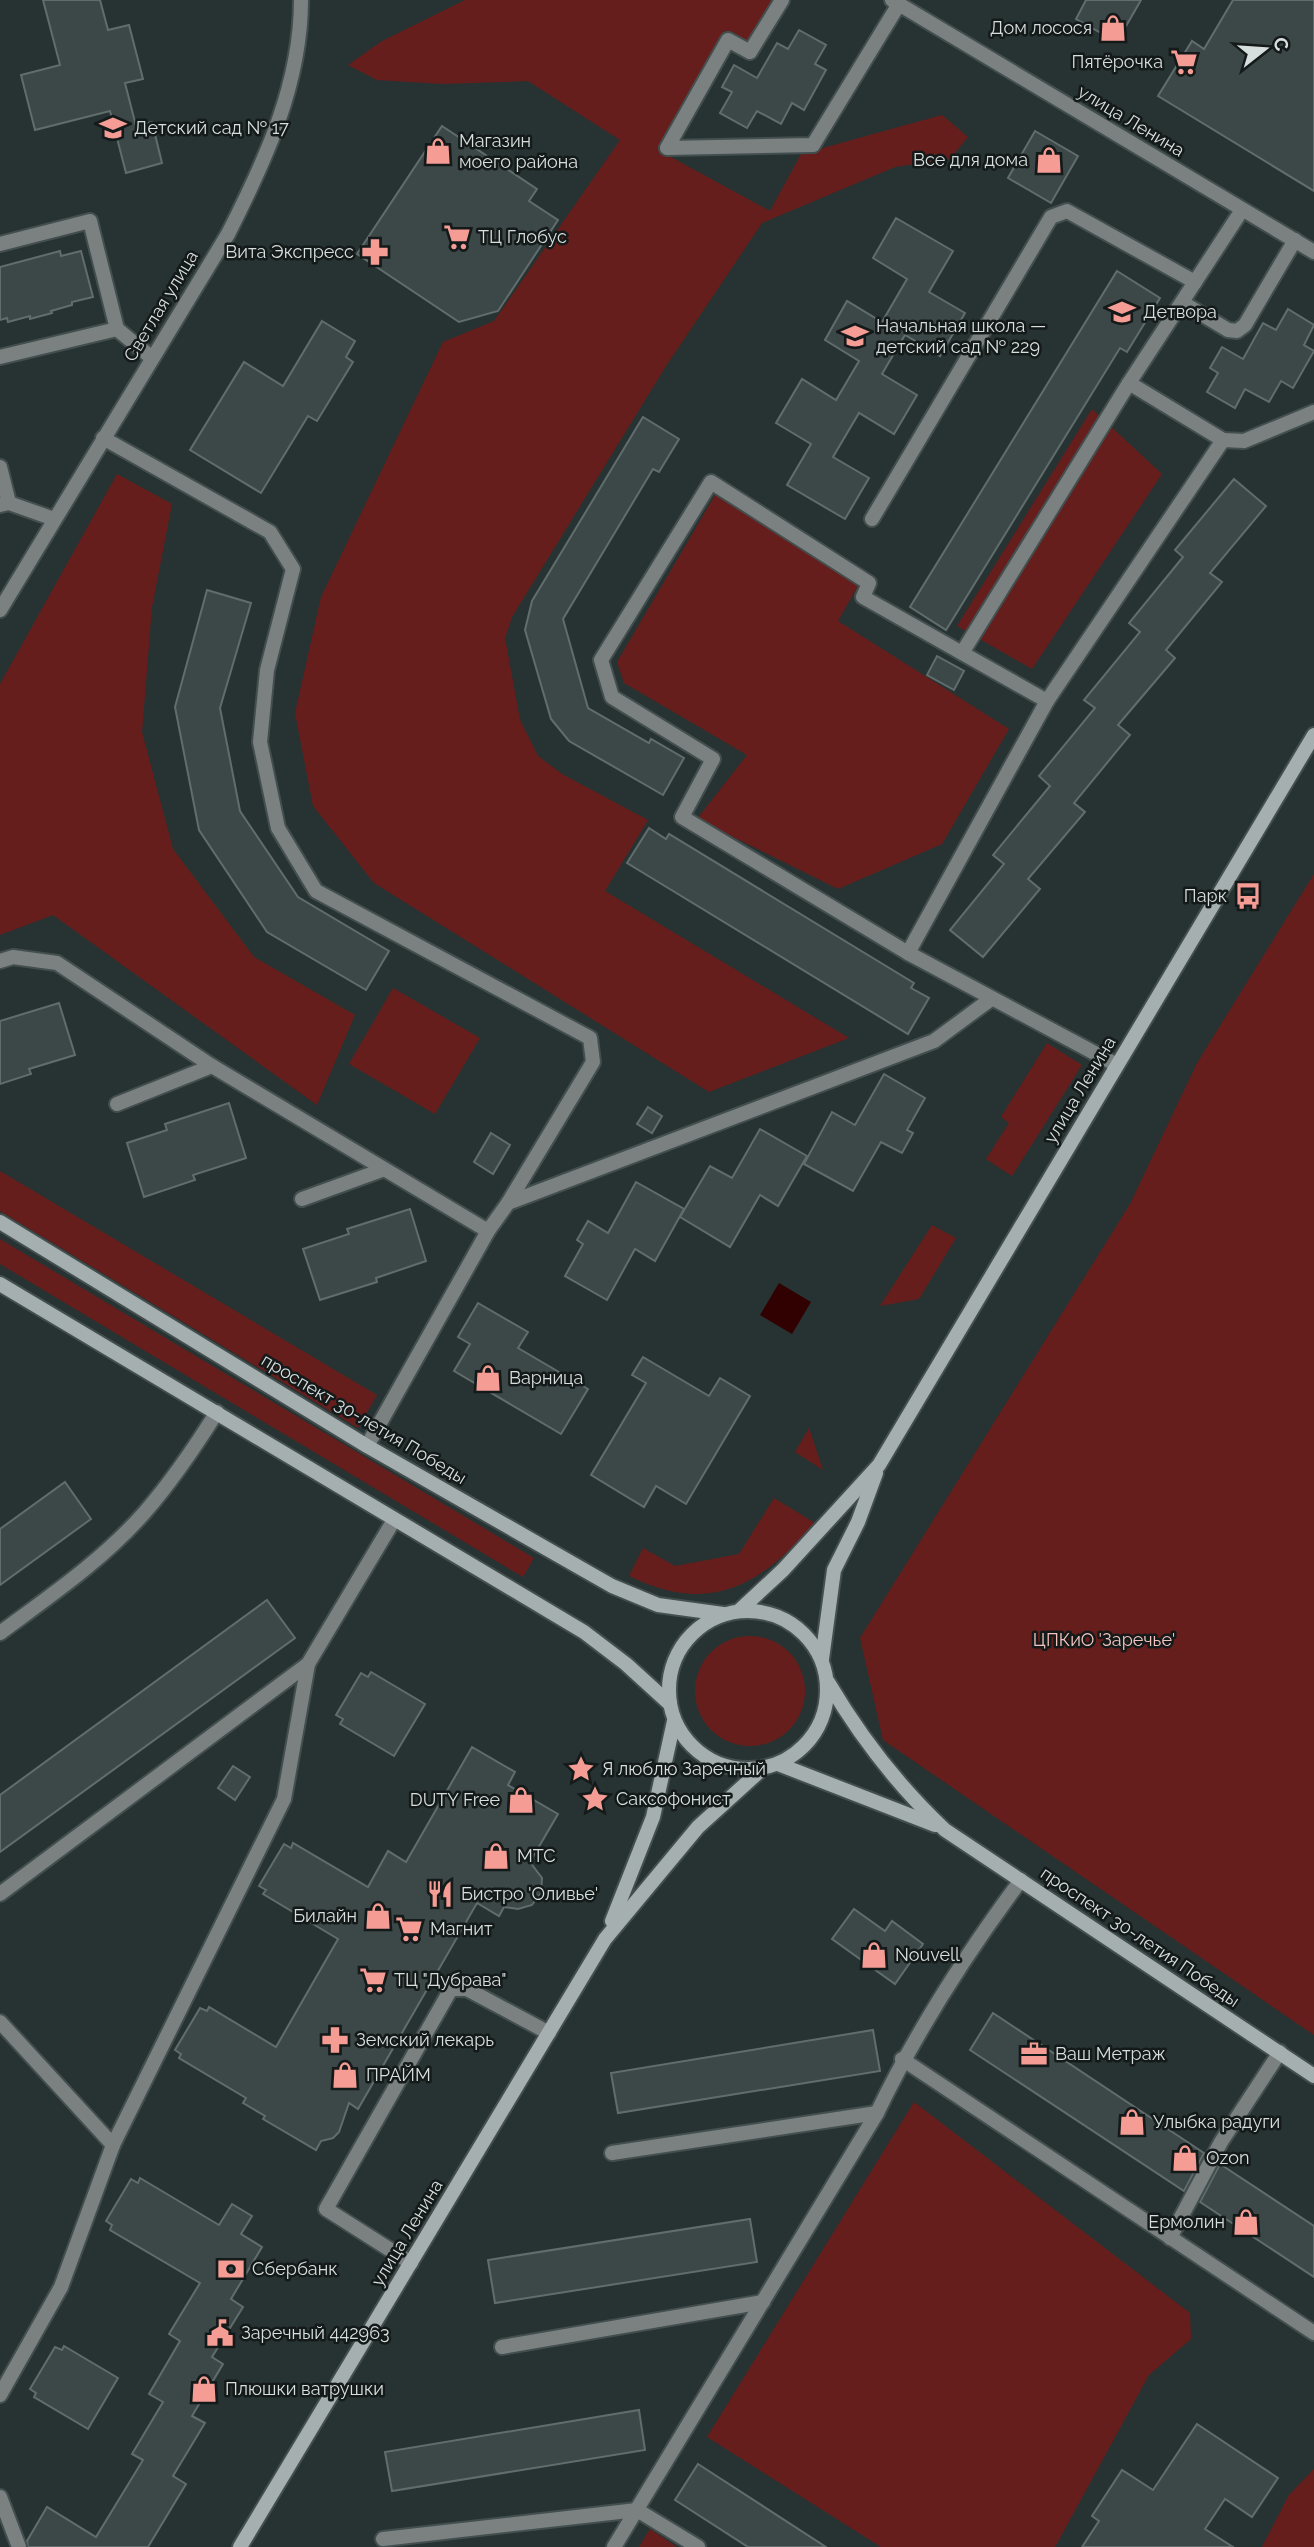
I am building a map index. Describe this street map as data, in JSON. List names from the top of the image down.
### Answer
{
  "streets": {
    "main road": ["улица Ленина", "проспект 30-летия Победы"],
    "street": ["Светлая улица"]
  },
  "crossings": [
    ["улица Ленина", "проспект 30-летия Победы"]
  ],
  "parks": ["ЦПКиО 'Заречье'"],
  "places": {
    "shop": [
      "Дом лосося",
      "Магазин моего района",
      "Все для дома",
      "Варница",
      "DUTY Free",
      "МТС",
      "Билайн",
      "Nouvell",
      "ПРАЙМ",
      "Улыбка радуги",
      "Ozon",
      "Ермолин",
      "Плюшки ватрушки"
    ],
    "supermarket": [
      "Пятёрочка",
      "ТЦ Глобус",
      "Магнит",
      "ТЦ \"Дубрава\""
    ],
    "school or university": ["Детский сад № 17", "Детвора", "Начальная школа — детский сад № 229"],
    "pharmacy": ["Вита Экспресс", "Земский лекарь"],
    "bus stop": ["Парк"],
    "place": ["Я люблю Заречный", "Саксофонист"],
    "restaurant": ["Бистро 'Оливье'"],
    "office": ["Ваш Метраж"],
    "bank": ["Сбербанк"],
    "public building": ["Заречный 442963"]
  },
  "north": "right"
}
